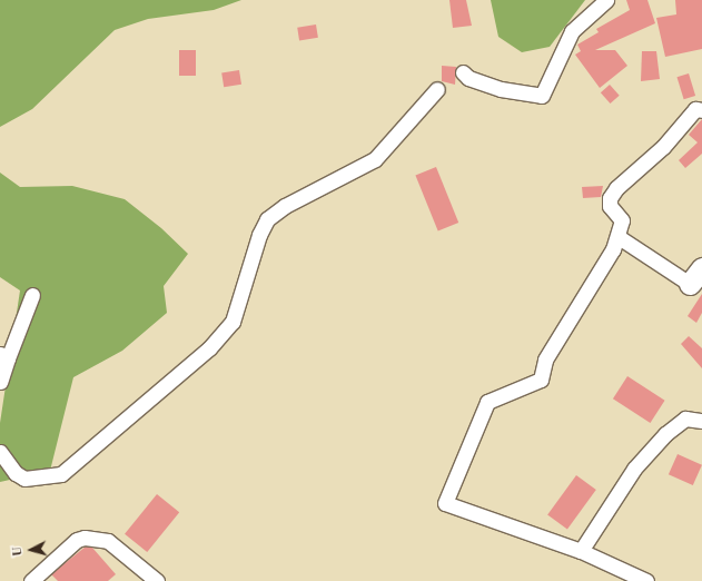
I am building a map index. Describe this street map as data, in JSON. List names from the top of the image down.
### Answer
{
  "north": "left"
}
